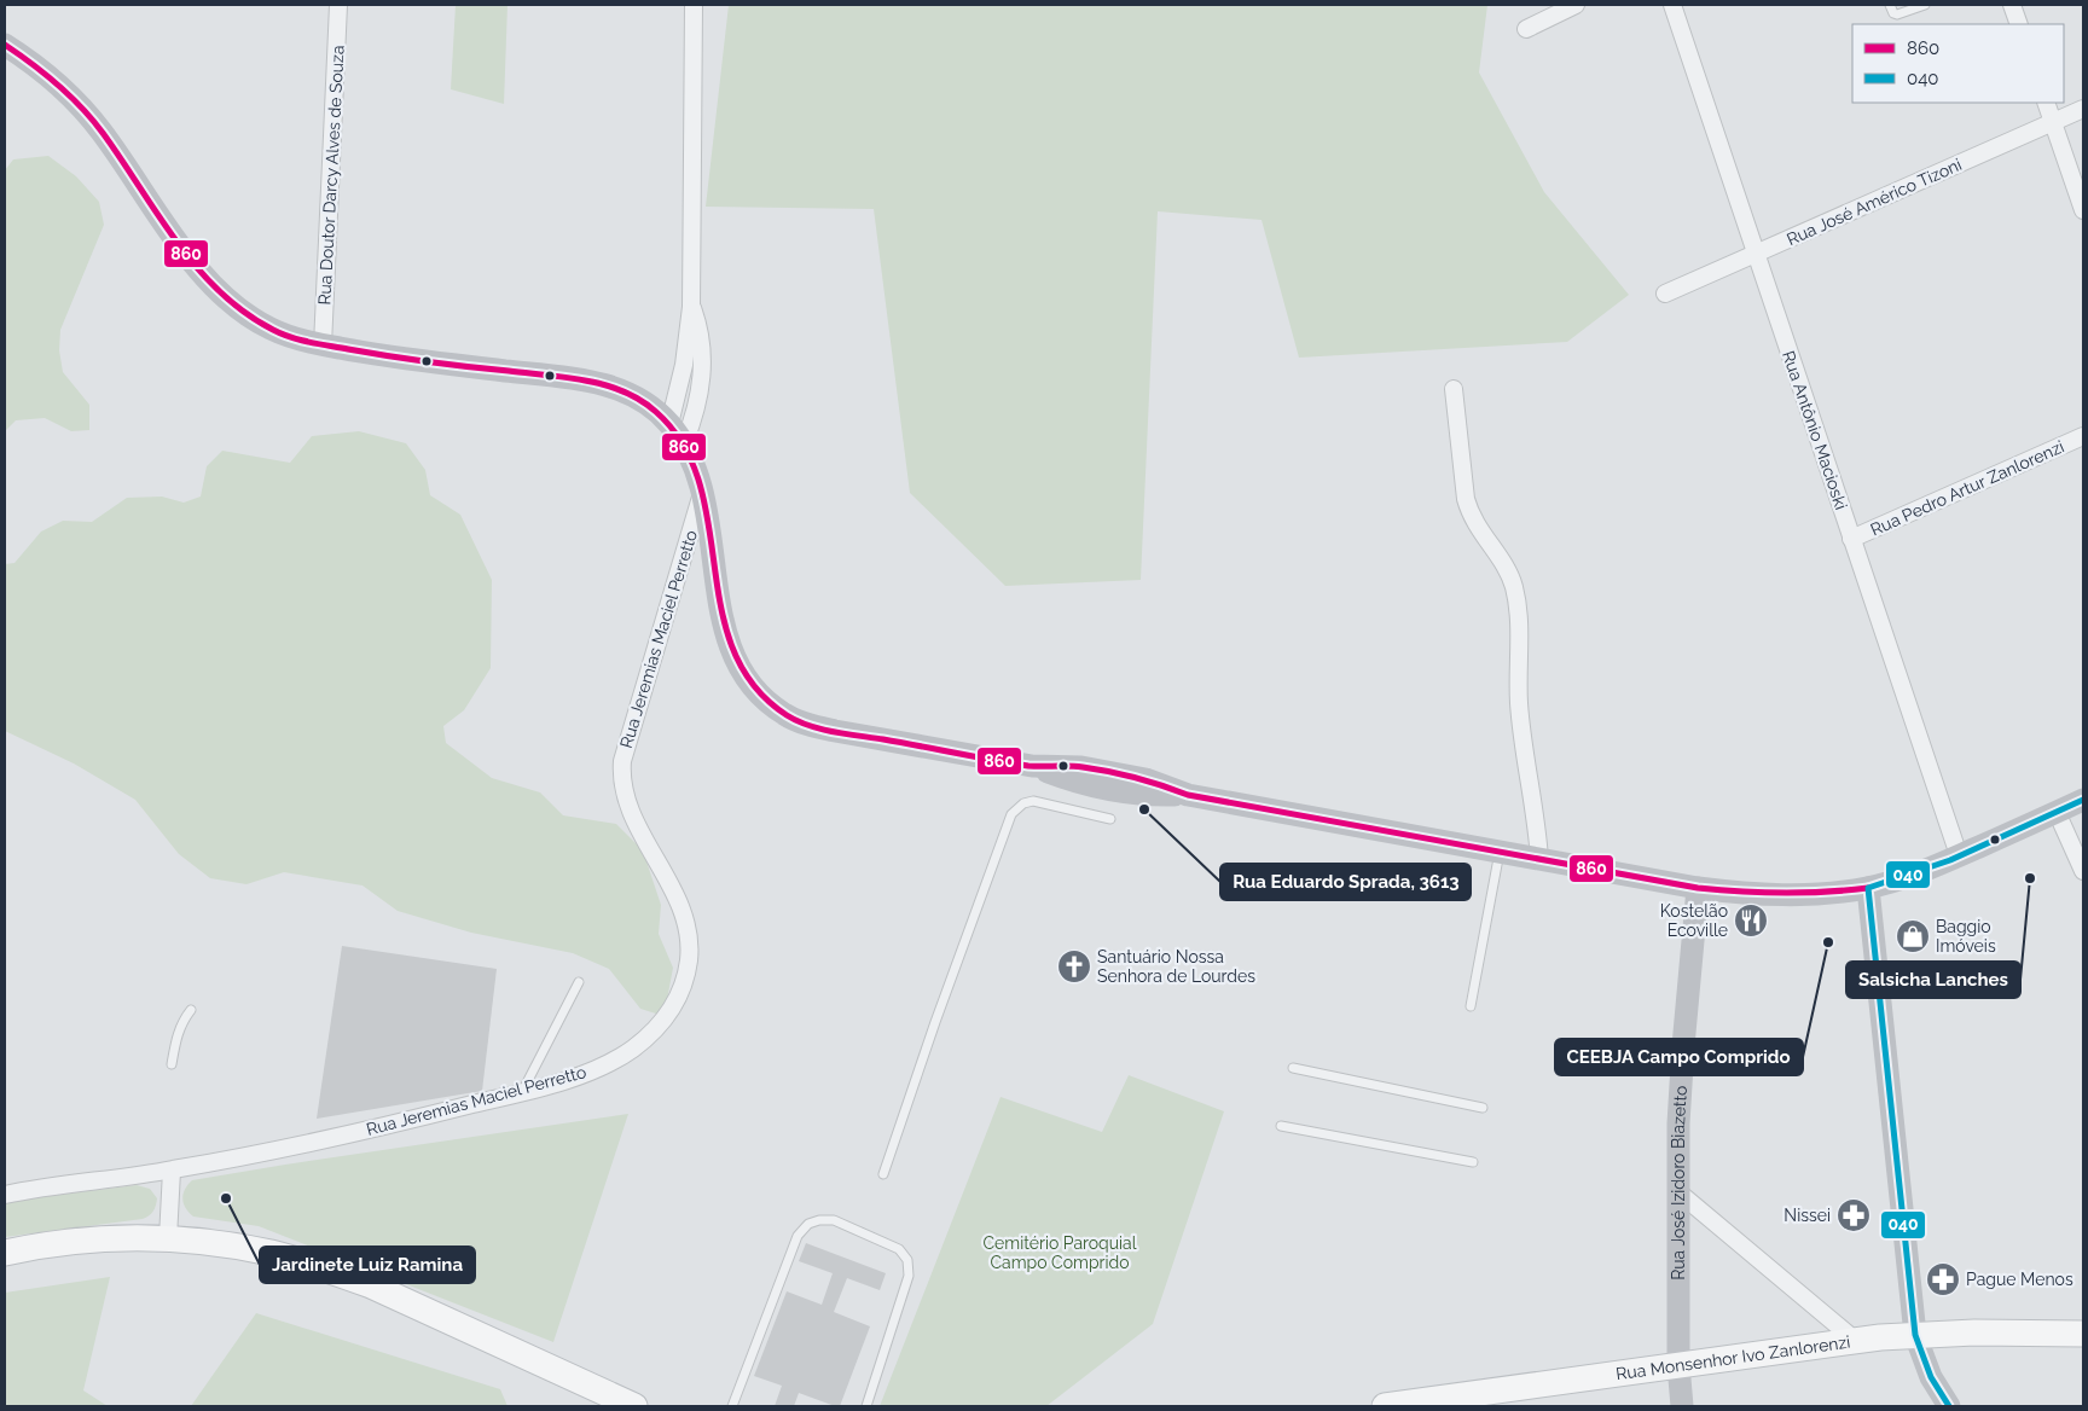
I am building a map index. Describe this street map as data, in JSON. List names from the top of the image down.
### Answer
{
  "streets": {
    "main road": ["Rua José Izidoro Biazetto", "Rua Monsenhor Ivo Zanlorenzi"],
    "street": [
      "Rua Doutor Darcy Alves de Souza",
      "Rua José Américo Tizoni",
      "Rua Antônio Macioski",
      "Rua Pedro Artur Zanlorenzi",
      "Rua Jeremias Maciel Perretto"
    ]
  },
  "crossings": [
    ["Rua José Américo Tizoni", "Rua Antônio Macioski"],
    ["Rua Antônio Macioski", "Rua Pedro Artur Zanlorenzi"],
    ["Rua José Izidoro Biazetto", "Rua Monsenhor Ivo Zanlorenzi"]
  ],
  "parks": ["Cemitério Paroquial Campo Comprido"],
  "places": {
    "other": [
      "Rua Eduardo Sprada, 3613",
      "Salsicha Lanches",
      "CEEBJA Campo Comprido",
      "Jardinete Luiz Ramina"
    ],
    "restaurant": ["Kostelão Ecoville"],
    "shop": ["Baggio Imóveis"],
    "church": ["Santuário Nossa Senhora de Lourdes"],
    "pharmacy": ["Nissei", "Pague Menos"]
  },
  "lines": ["transit line 860", "transit line 040"],
  "legend": ["860", "040"]
}
